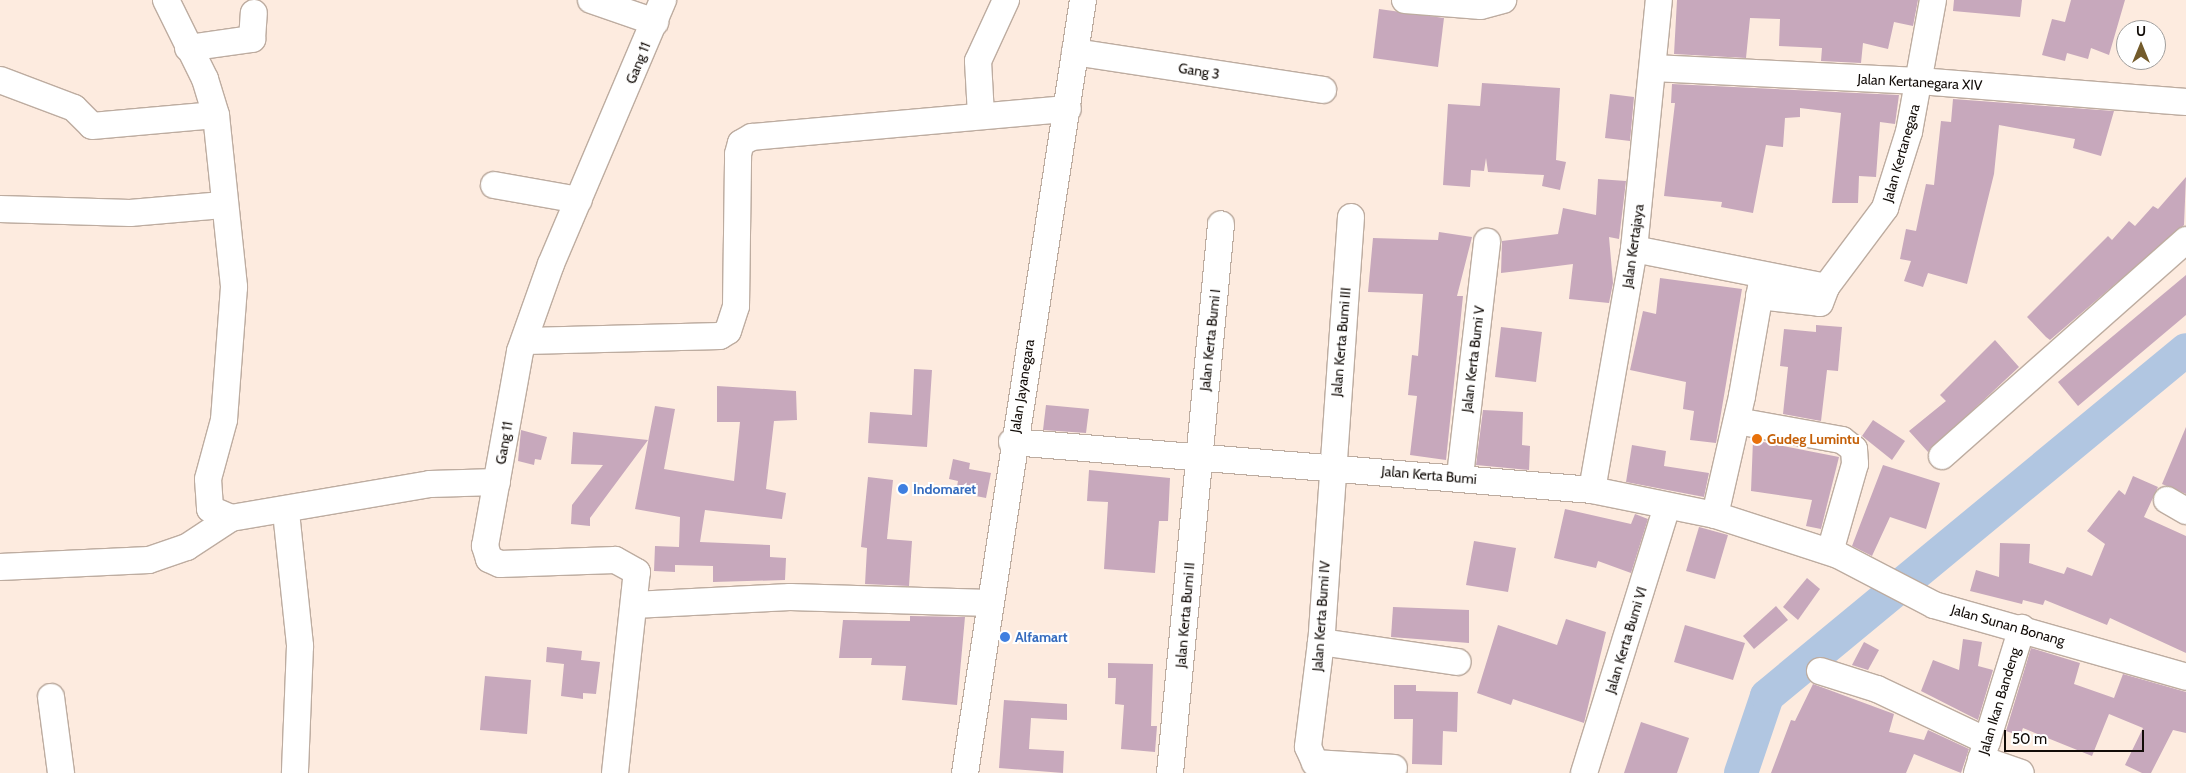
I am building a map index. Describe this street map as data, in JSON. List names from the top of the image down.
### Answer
{
  "streets": {
    "street": [
      "Gang 11",
      "Gang 3",
      "Jalan Kertanegara XIV",
      "Jalan Kertanegara",
      "Jalan Kertajaya",
      "Jalan Kerta Bumi I",
      "Jalan Kerta Bumi III",
      "Jalan Kerta Bumi V",
      "Jalan Jayanegara",
      "Jalan Kerta Bumi",
      "Jalan Kerta Bumi II",
      "Jalan Kerta Bumi IV",
      "Jalan Sunan Bonang",
      "Jalan Kerta Bumi VI",
      "Jalan Ikan Bandeng"
    ]
  },
  "crossings": [
    ["Gang 3", "Jalan Jayanegara"],
    ["Jalan Kertanegara XIV", "Jalan Kertanegara"],
    ["Jalan Kertanegara XIV", "Jalan Kertajaya"],
    ["Jalan Kertajaya", "Jalan Kerta Bumi"],
    ["Jalan Kerta Bumi I", "Jalan Kerta Bumi"],
    ["Jalan Kerta Bumi I", "Jalan Kerta Bumi II"],
    ["Jalan Kerta Bumi III", "Jalan Kerta Bumi"],
    ["Jalan Kerta Bumi III", "Jalan Kerta Bumi IV"],
    ["Jalan Kerta Bumi V", "Jalan Kerta Bumi"],
    ["Jalan Jayanegara", "Jalan Kerta Bumi"],
    ["Jalan Kerta Bumi", "Jalan Kerta Bumi II"],
    ["Jalan Kerta Bumi", "Jalan Kerta Bumi IV"],
    ["Jalan Kerta Bumi", "Jalan Sunan Bonang"],
    ["Jalan Kerta Bumi", "Jalan Kerta Bumi VI"],
    ["Jalan Sunan Bonang", "Jalan Ikan Bandeng"]
  ],
  "places": ["Gudeg Lumintu", "Indomaret", "Alfamart"],
  "scale_bar": "50 m",
  "north": "top"
}
